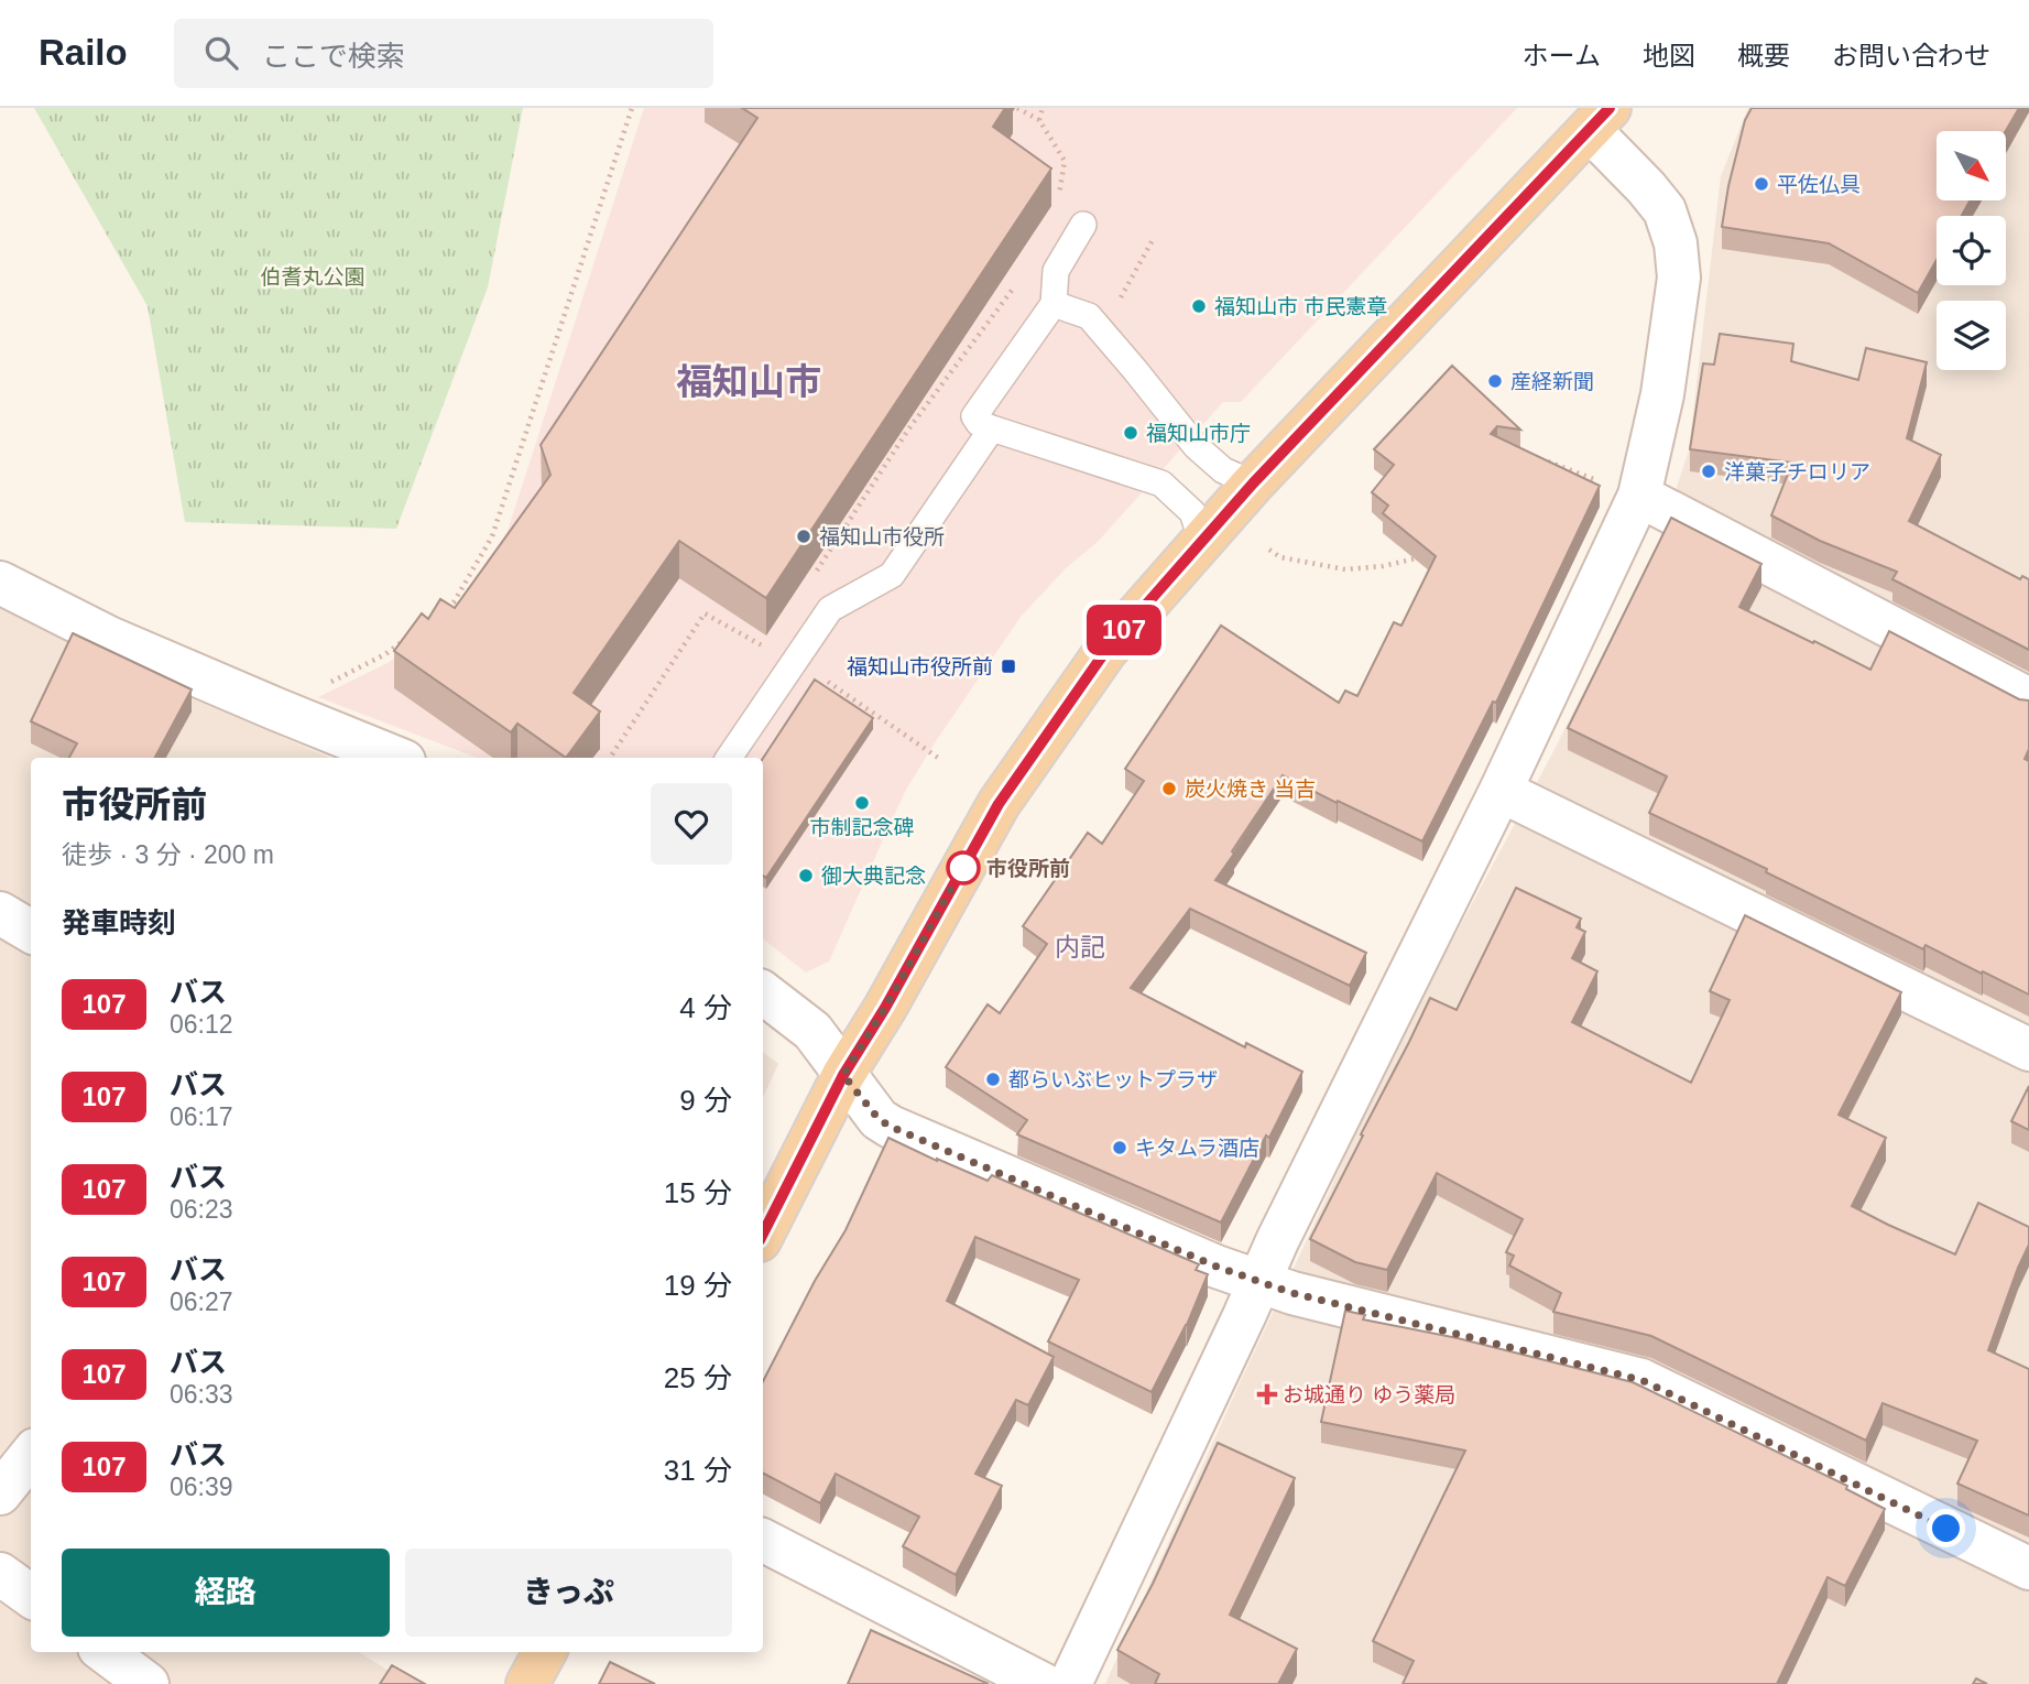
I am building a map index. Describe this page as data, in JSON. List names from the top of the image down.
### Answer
{
  "districts": ["福知山市", "内記"],
  "parks": ["伯耆丸公園"],
  "places": {
    "other": [
      "平佐仏具",
      "福知山市 市民憲章",
      "産経新聞",
      "福知山市庁",
      "洋菓子チロリア",
      "福知山市役所",
      "炭火焼き 当吉",
      "市制記念碑",
      "市役所前",
      "御大典記念",
      "都らいぶヒットプラザ",
      "キタムラ酒店"
    ],
    "transit": ["福知山市役所前"],
    "health": ["お城通り ゆう薬局"]
  },
  "lines": ["bus line 107"],
  "north": "bottom right",
  "page": {
    "header": "Railo",
    "search": "ここで検索",
    "nav": [
      "ホーム",
      "地図",
      "概要",
      "お問い合わせ"
    ],
    "on_map": "107",
    "heading": [
      ["市役所前", "徒歩 · 3 分 · 200 m"],
      "発車時刻"
    ],
    "list": [
      {
        "mark": "107",
        "name": "バス",
        "note": "06:12",
        "value": "4 分"
      },
      {
        "mark": "107",
        "name": "バス",
        "note": "06:17",
        "value": "9 分"
      },
      {
        "mark": "107",
        "name": "バス",
        "note": "06:23",
        "value": "15 分"
      },
      {
        "mark": "107",
        "name": "バス",
        "note": "06:27",
        "value": "19 分"
      },
      {
        "mark": "107",
        "name": "バス",
        "note": "06:33",
        "value": "25 分"
      },
      {
        "mark": "107",
        "name": "バス",
        "note": "06:39",
        "value": "31 分"
      }
    ],
    "buttons": ["経路", "きっぷ"]
  }
}
